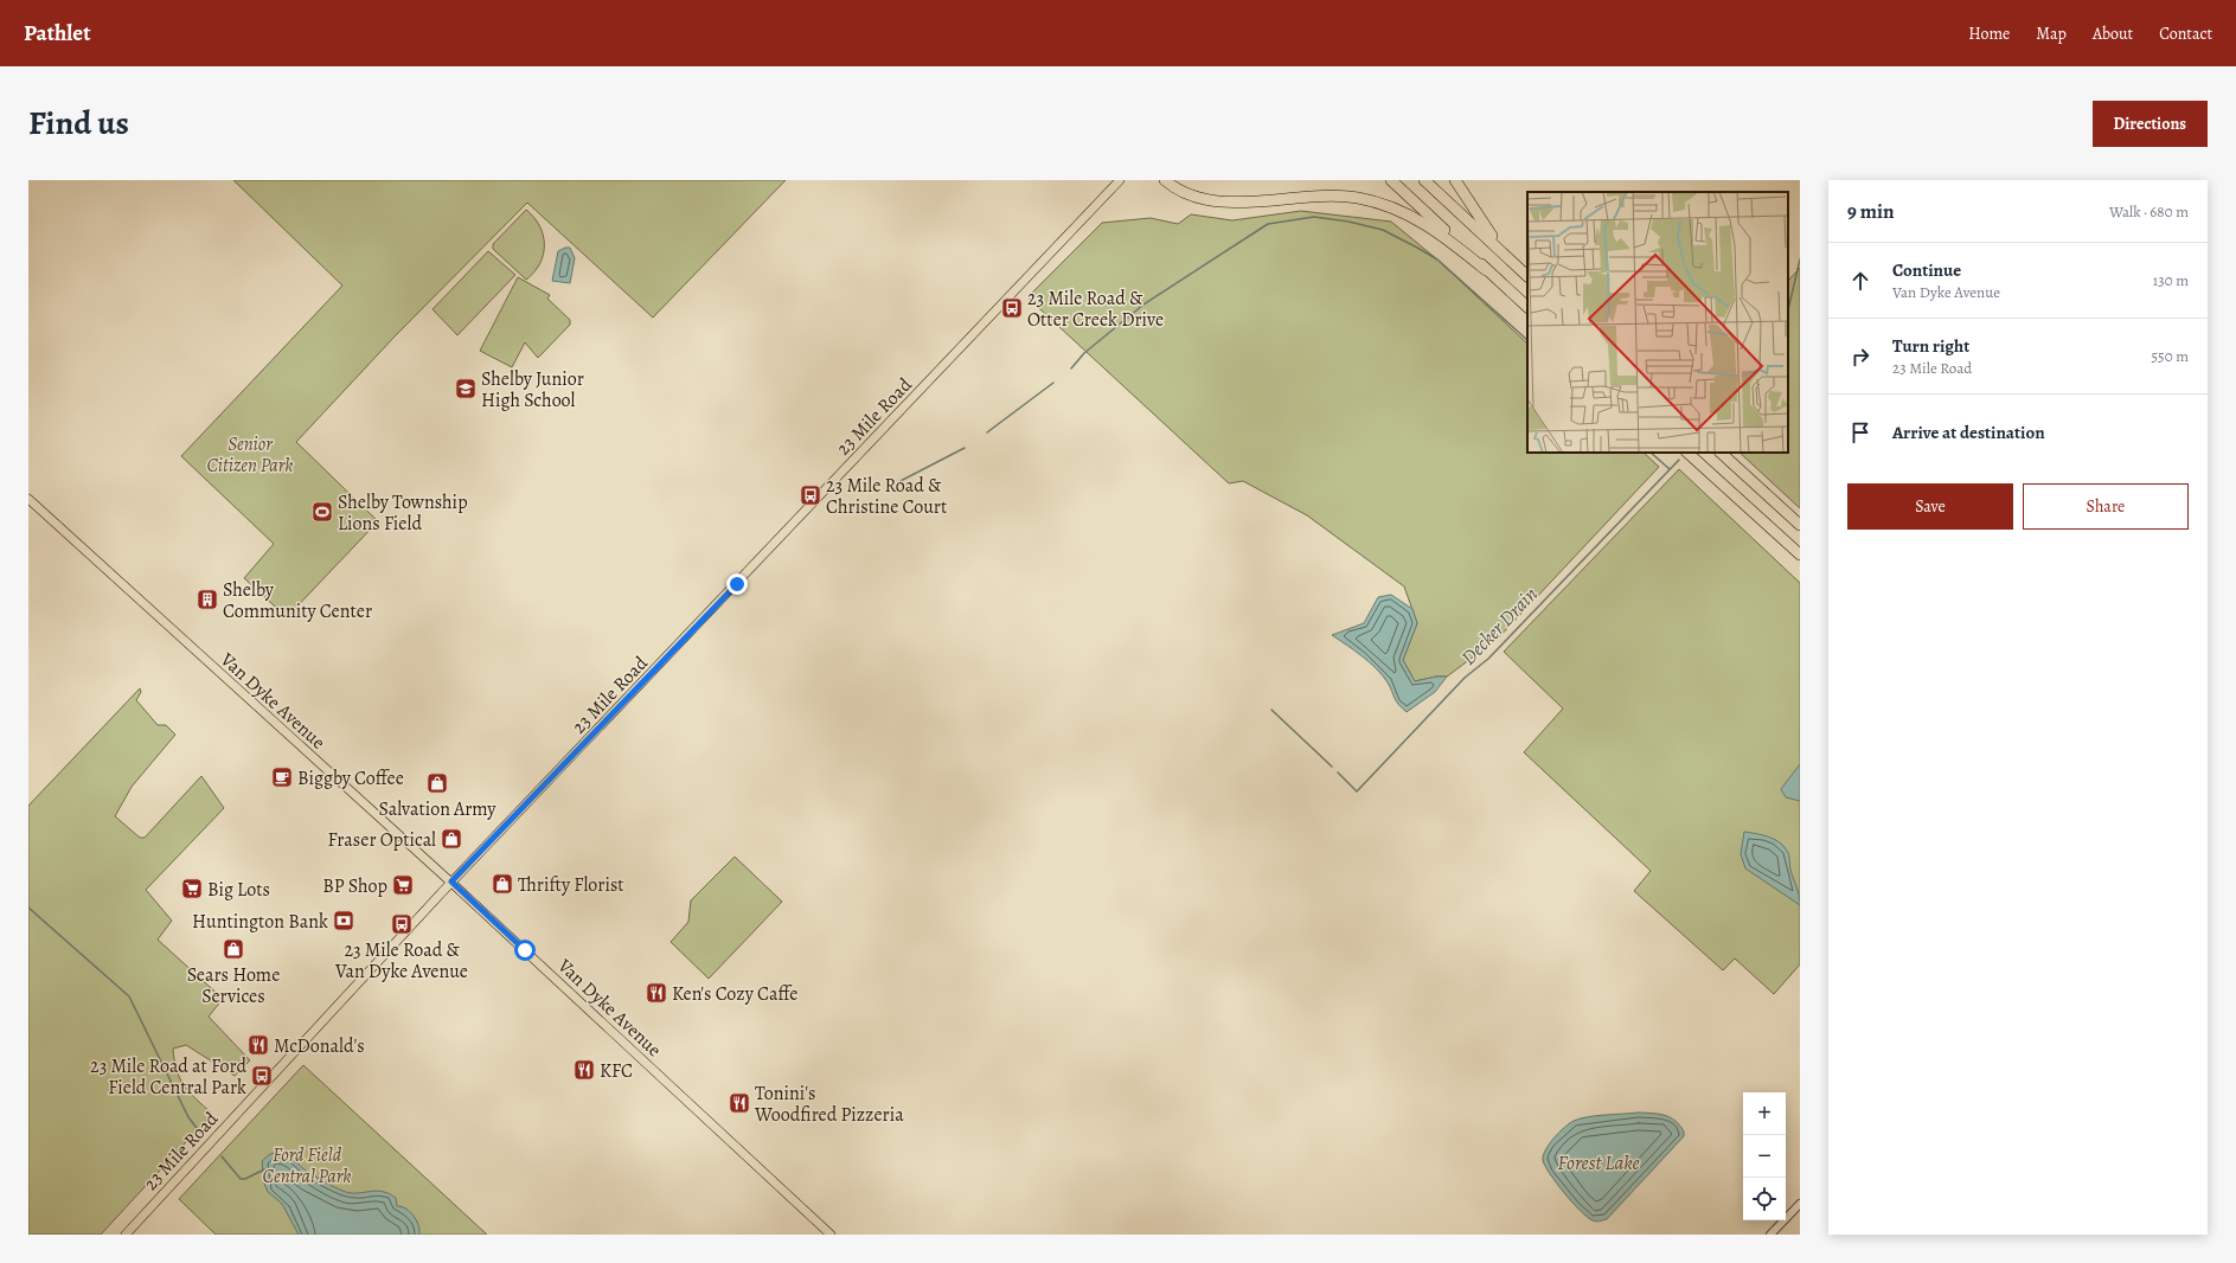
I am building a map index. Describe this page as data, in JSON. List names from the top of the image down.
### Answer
{
  "streets": {
    "main road": ["23 Mile Road", "Van Dyke Avenue"]
  },
  "crossings": [
    ["23 Mile Road", "Van Dyke Avenue"]
  ],
  "water": ["Decker Drain", "Forest Lake"],
  "parks": ["Senior Citizen Park", "Ford Field Central Park"],
  "places": {
    "bus stop": [
      "23 Mile Road & Otter Creek Drive",
      "23 Mile Road & Christine Court",
      "23 Mile Road & Van Dyke Avenue",
      "23 Mile Road at Ford Field Central Park"
    ],
    "school or university": ["Shelby Junior High School"],
    "sports": ["Shelby Township Lions Field"],
    "building": ["Shelby Community Center"],
    "cafe": ["Biggby Coffee"],
    "shop": [
      "Salvation Army",
      "Fraser Optical",
      "Thrifty Florist",
      "Sears Home Services"
    ],
    "supermarket": ["BP Shop", "Big Lots"],
    "bank": ["Huntington Bank"],
    "restaurant": [
      "Ken's Cozy Caffe",
      "McDonald's",
      "KFC",
      "Tonini's Woodfired Pizzeria"
    ]
  },
  "page": {
    "header": "Pathlet",
    "nav": [
      "Home",
      "Map",
      "About",
      "Contact"
    ],
    "title": "Find us",
    "buttons": [
      "Directions",
      ["Save", "Share"]
    ],
    "heading": ["9 min", "Walk · 680 m"],
    "list": [
      ["Continue", "Van Dyke Avenue", "130 m"],
      ["Turn right", "23 Mile Road", "550 m"],
      "Arrive at destination"
    ],
    "map_buttons": ["+", "−"]
  }
}
